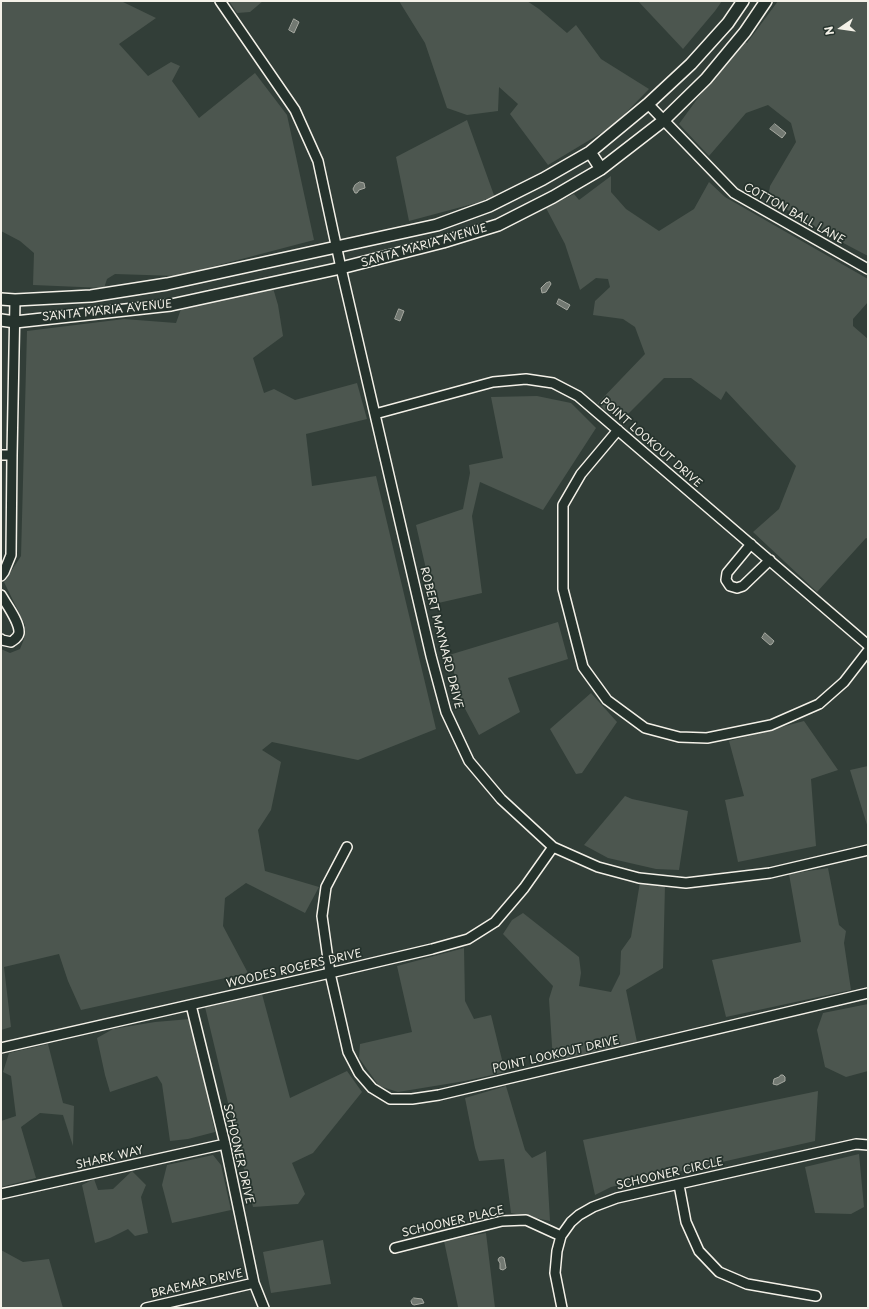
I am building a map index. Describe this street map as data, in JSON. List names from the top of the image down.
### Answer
{
  "streets": {
    "street": [
      "COTTON BALL LANE",
      "SANTA MARIA AVENUE",
      "POINT LOOKOUT DRIVE",
      "ROBERT MAYNARD DRIVE",
      "WOODES ROGERS DRIVE",
      "SCHOONER DRIVE",
      "SHARK WAY",
      "SCHOONER CIRCLE",
      "SCHOONER PLACE",
      "BRAEMAR DRIVE"
    ]
  },
  "crossings": [
    ["COTTON BALL LANE", "SANTA MARIA AVENUE"],
    ["SANTA MARIA AVENUE", "ROBERT MAYNARD DRIVE"],
    ["POINT LOOKOUT DRIVE", "ROBERT MAYNARD DRIVE"],
    ["POINT LOOKOUT DRIVE", "WOODES ROGERS DRIVE"],
    ["ROBERT MAYNARD DRIVE", "WOODES ROGERS DRIVE"],
    ["WOODES ROGERS DRIVE", "SCHOONER DRIVE"],
    ["SCHOONER DRIVE", "SHARK WAY"],
    ["SCHOONER DRIVE", "BRAEMAR DRIVE"],
    ["SCHOONER CIRCLE", "SCHOONER PLACE"]
  ],
  "north": "left"
}
